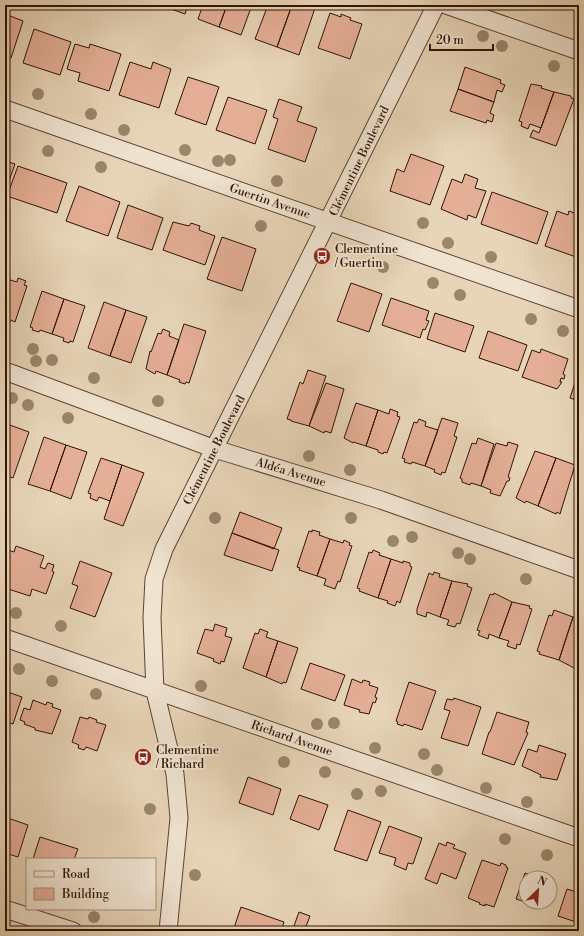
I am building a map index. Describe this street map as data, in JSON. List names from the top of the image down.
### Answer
{
  "streets": {
    "street": [
      "Clémentine Boulevard",
      "Guertin Avenue",
      "Aldéa Avenue",
      "Richard Avenue"
    ]
  },
  "crossings": [
    ["Clémentine Boulevard", "Guertin Avenue"],
    ["Clémentine Boulevard", "Aldéa Avenue"],
    ["Clémentine Boulevard", "Richard Avenue"]
  ],
  "places": {
    "bus stop": ["Clementine / Guertin", "Clementine / Richard"]
  },
  "legend": ["Road", "Building"],
  "scale_bar": "20 m",
  "north": "top right"
}
